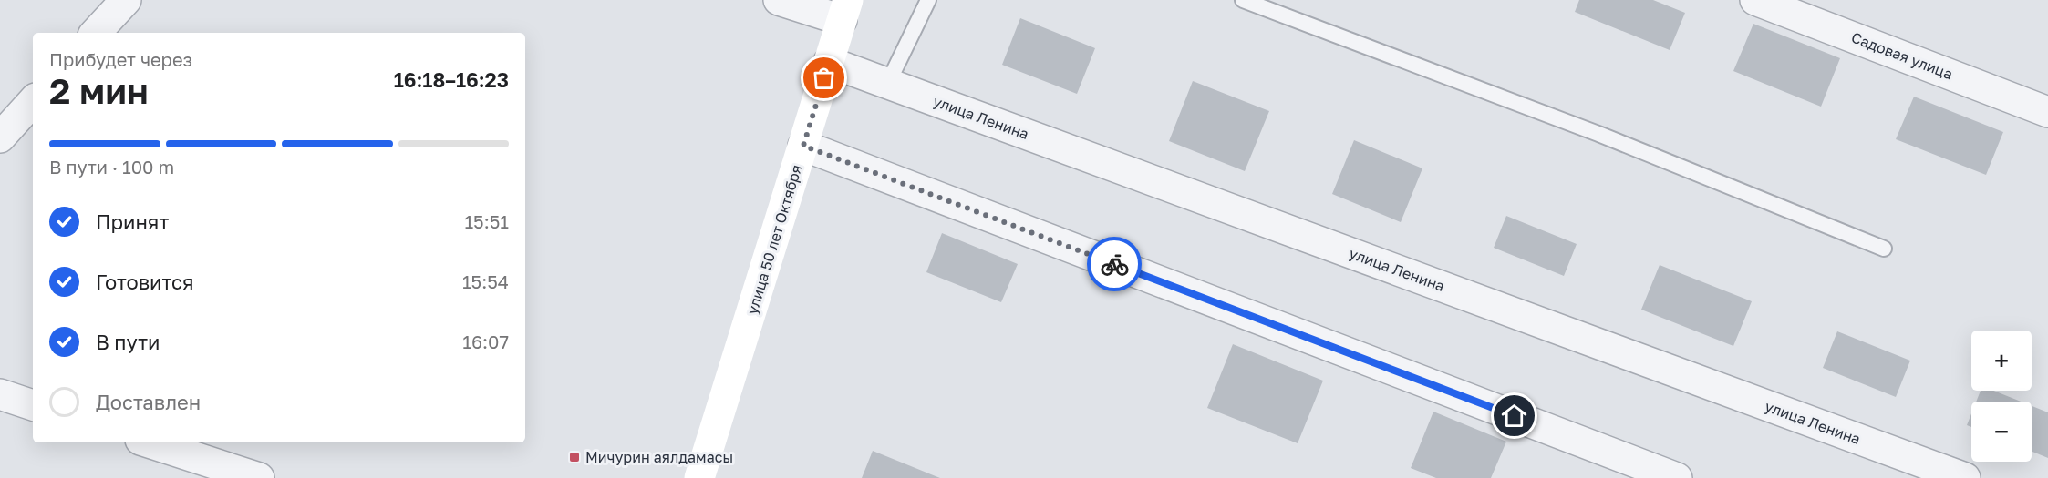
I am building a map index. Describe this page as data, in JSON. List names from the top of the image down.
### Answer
{
  "streets": {
    "main road": ["улица 50 лет Октября"],
    "street": ["Садовая улица", "улица Ленина"]
  },
  "crossings": [
    ["улица Ленина", "улица 50 лет Октября"]
  ],
  "places": {
    "transit": ["Мичурин аялдамасы"]
  },
  "page": {
    "heading": ["2 мин", "Прибудет через", "16:18–16:23"],
    "bar": "В пути · 100 m",
    "list": [
      ["Принят", "15:51"],
      ["Готовится", "15:54"],
      ["В пути", "16:07"],
      "Доставлен"
    ],
    "map_buttons": ["+", "−"]
  }
}
